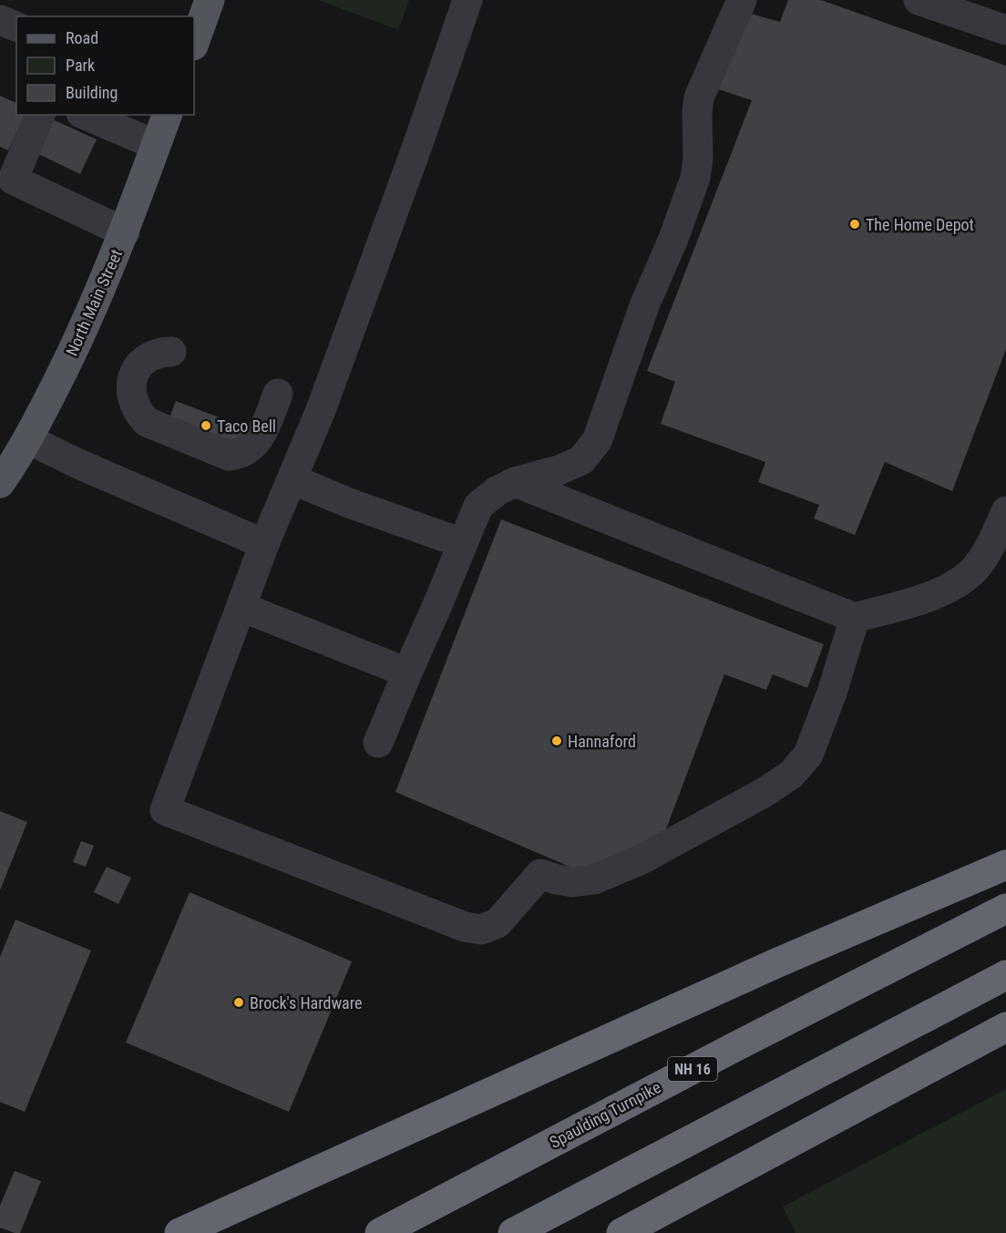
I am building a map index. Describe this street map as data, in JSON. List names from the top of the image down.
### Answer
{
  "streets": {
    "highway": ["NH 16", "Spaulding Turnpike"],
    "main road": ["North Main Street"]
  },
  "places": [
    "The Home Depot",
    "Taco Bell",
    "Hannaford",
    "Brock's Hardware"
  ],
  "legend": ["Road", "Park", "Building"]
}
